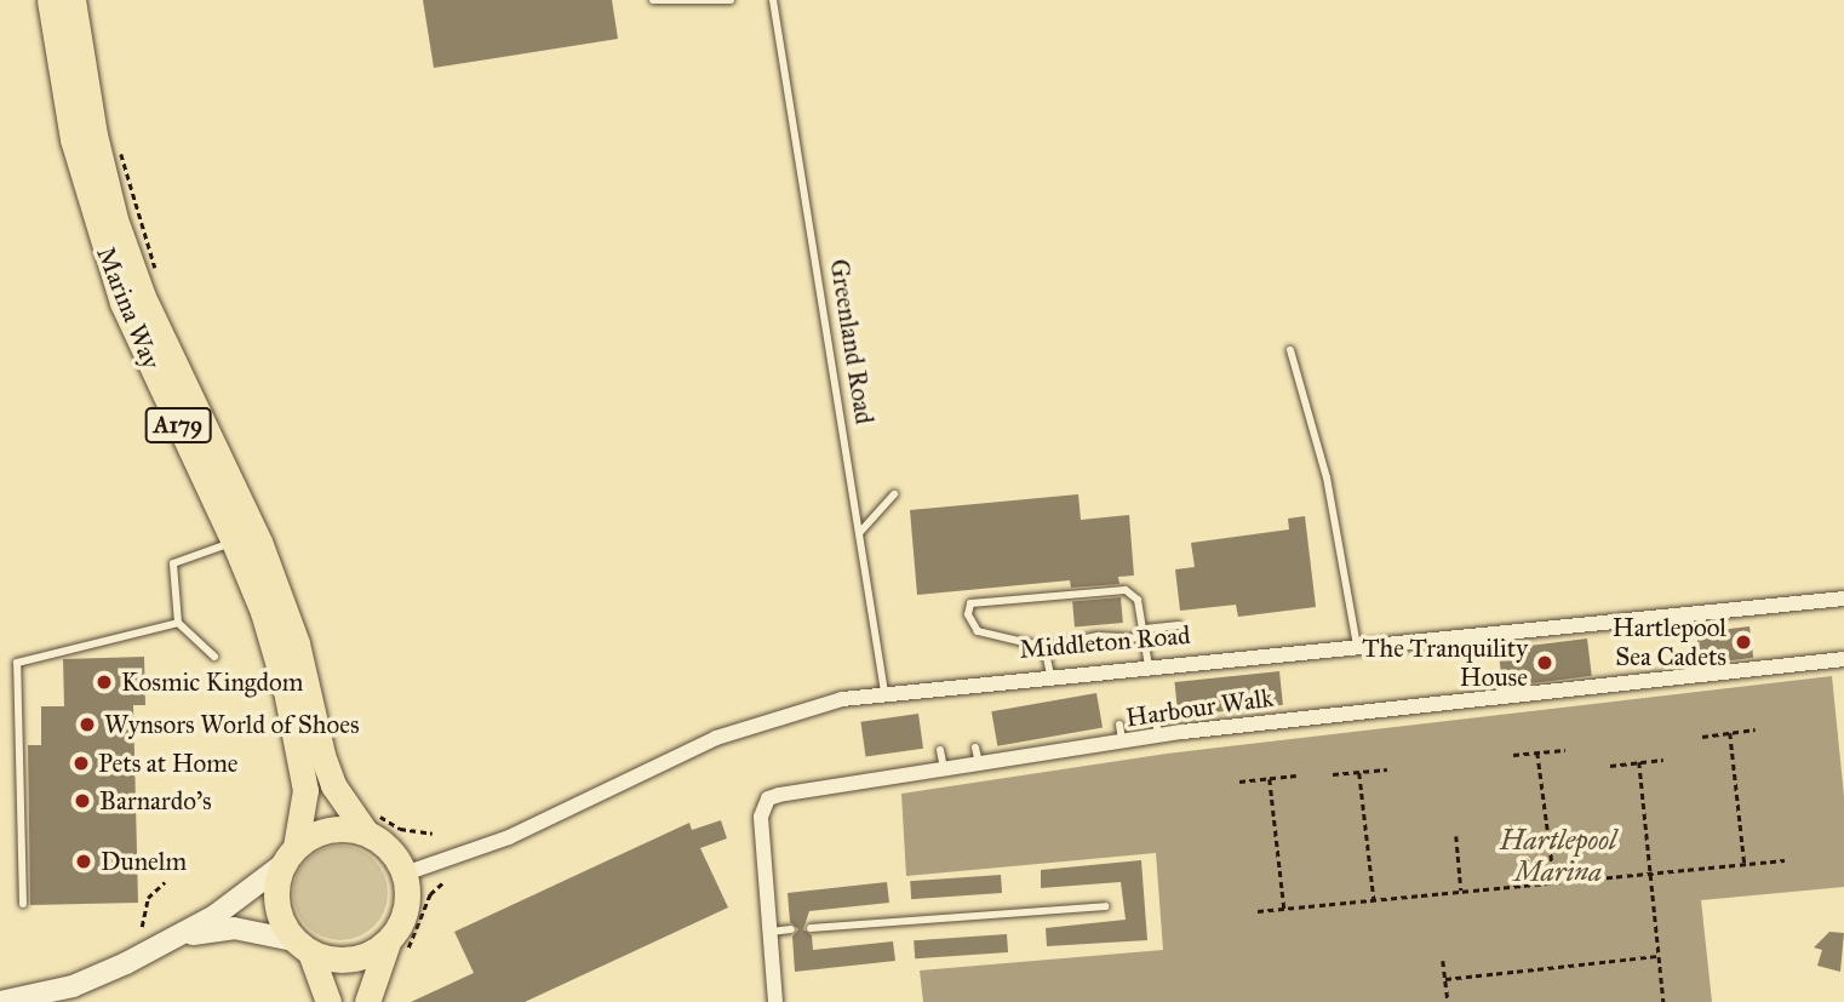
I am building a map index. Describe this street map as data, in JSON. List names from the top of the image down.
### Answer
{
  "streets": {
    "highway": ["Marina Way", "A179"],
    "street": ["Middleton Road", "Harbour Walk"],
    "lane": ["Greenland Road"]
  },
  "crossings": [
    ["Marina Way", "A179"],
    ["Marina Way", "Middleton Road"],
    ["Greenland Road", "Middleton Road"],
    ["A179", "Middleton Road"]
  ],
  "water": ["Hartlepool Marina"],
  "places": [
    "Hartlepool Sea Cadets",
    "The Tranquility House",
    "Kosmic Kingdom",
    "Wynsors World of Shoes",
    "Pets at Home",
    "Barnardo's",
    "Dunelm"
  ]
}
